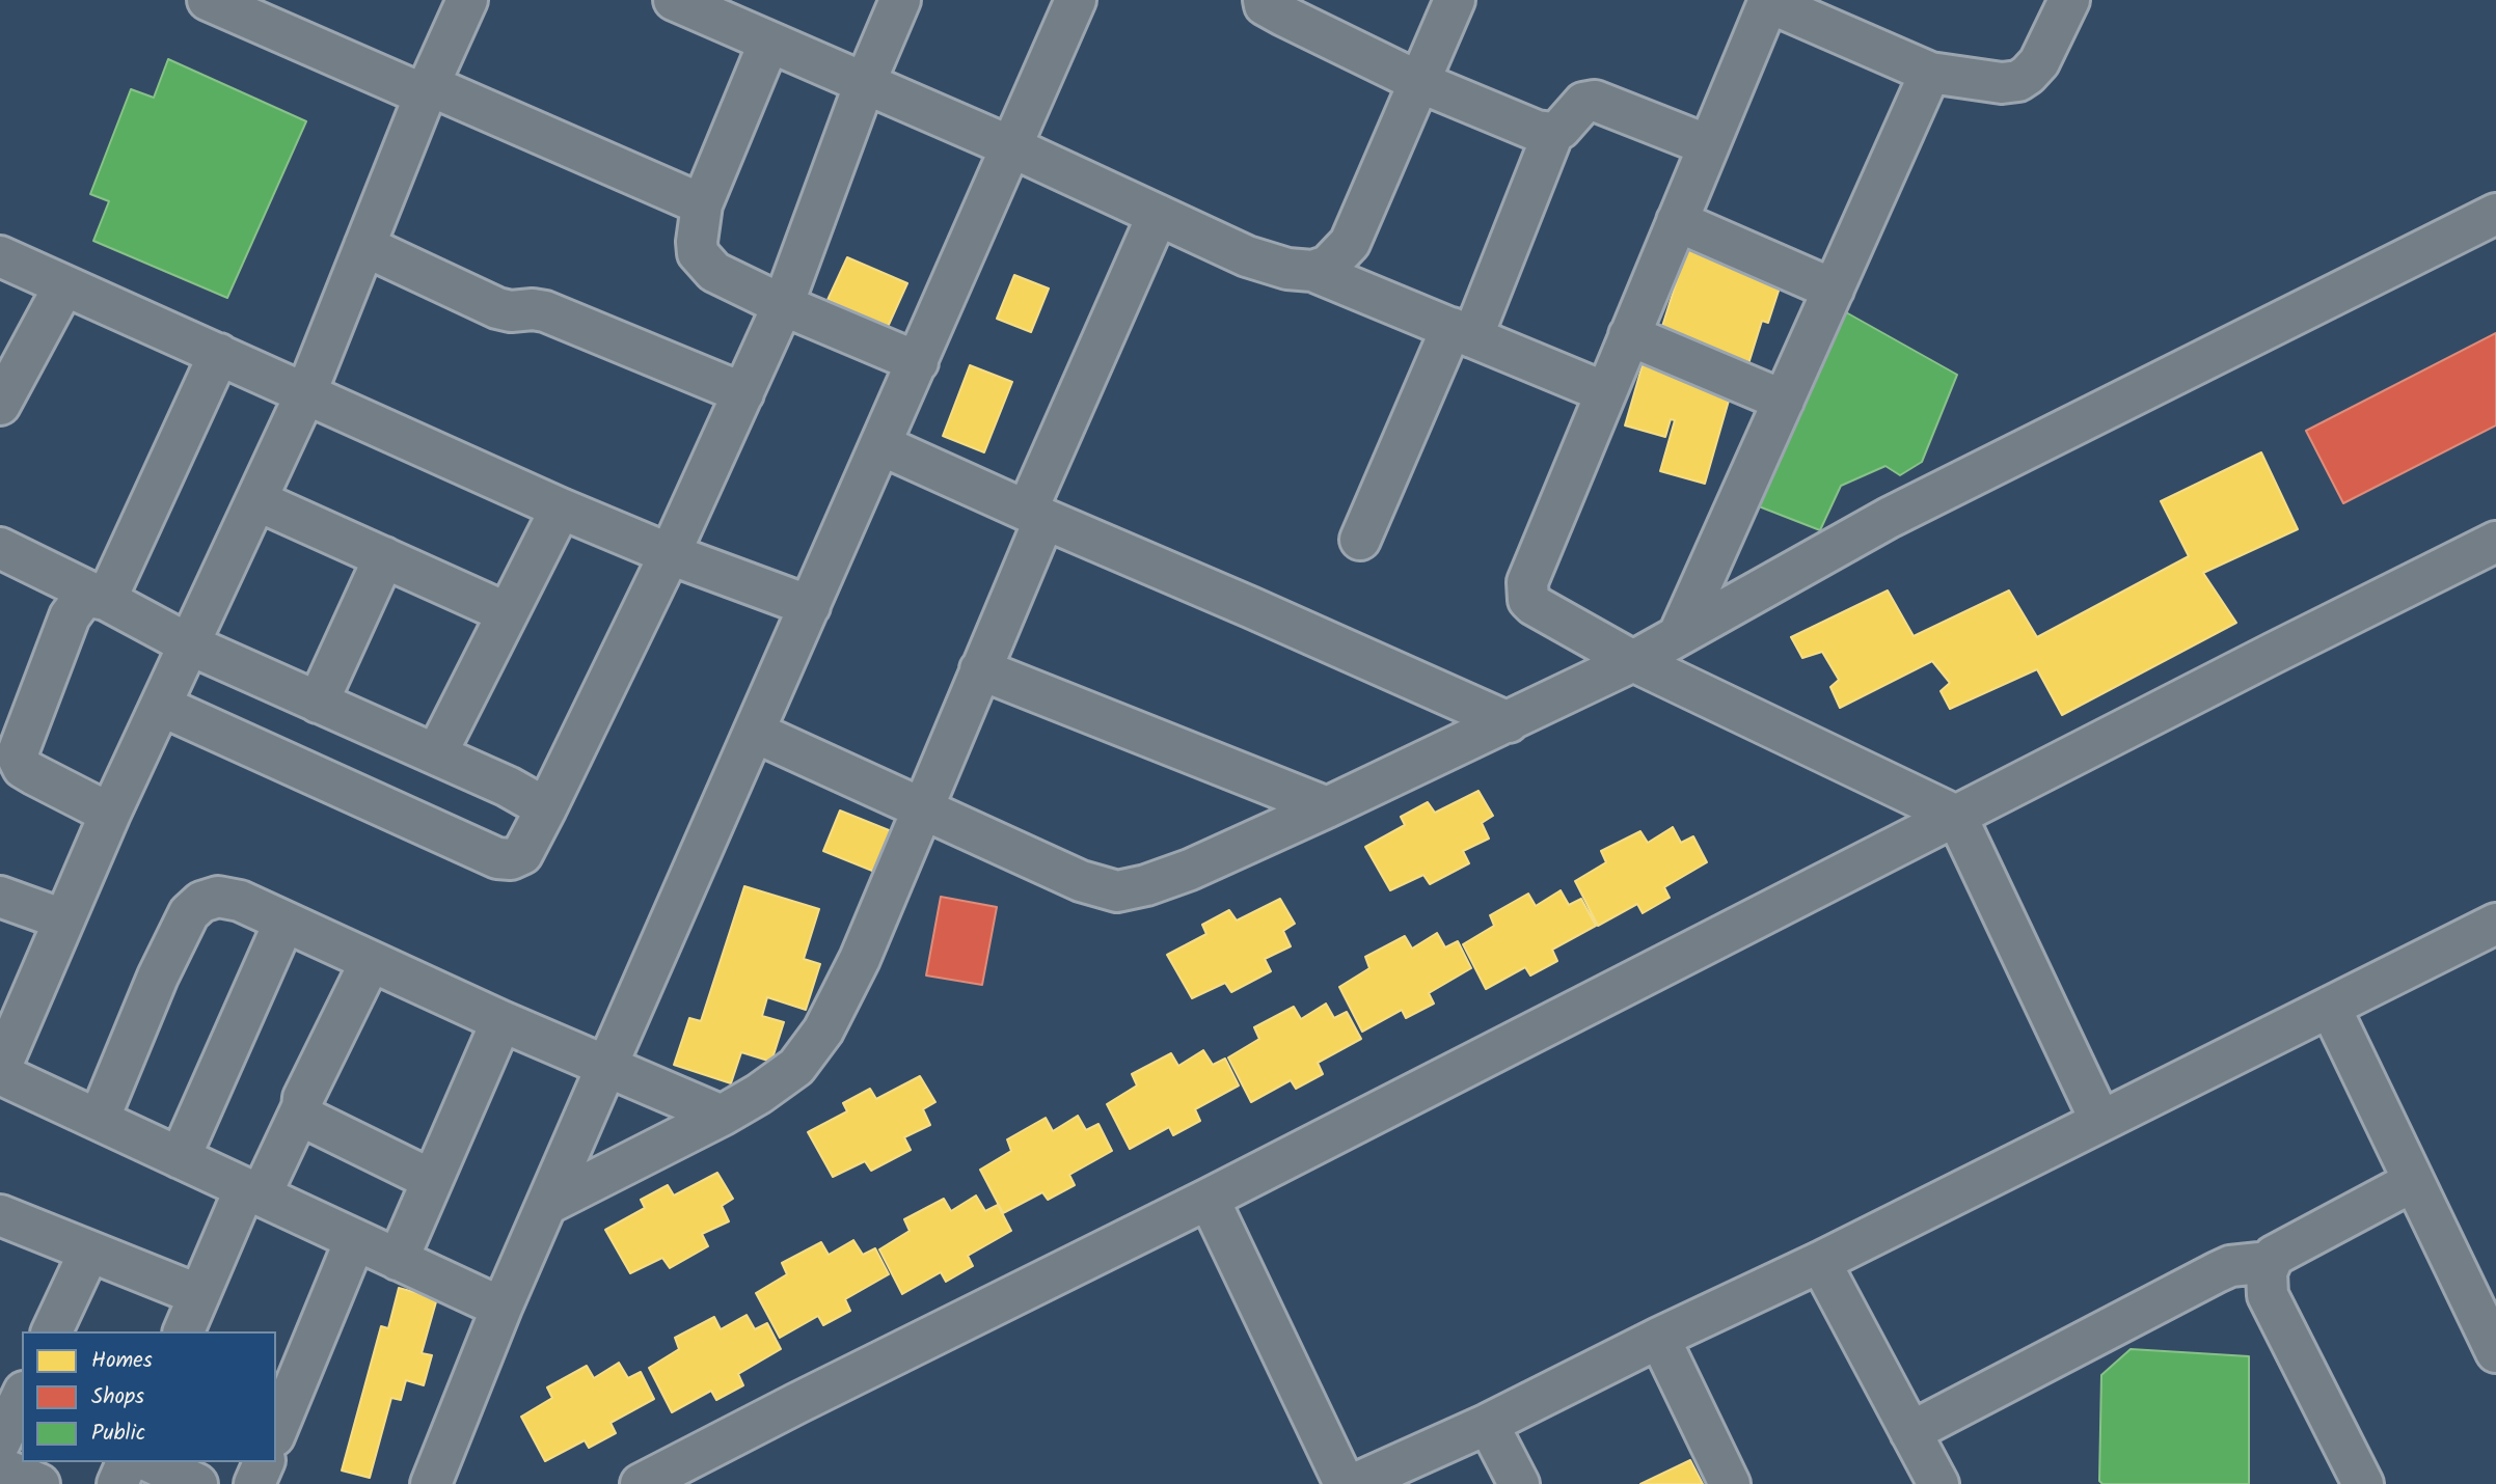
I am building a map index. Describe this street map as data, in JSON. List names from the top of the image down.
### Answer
{
  "legend": ["Homes", "Shops", "Public"]
}
